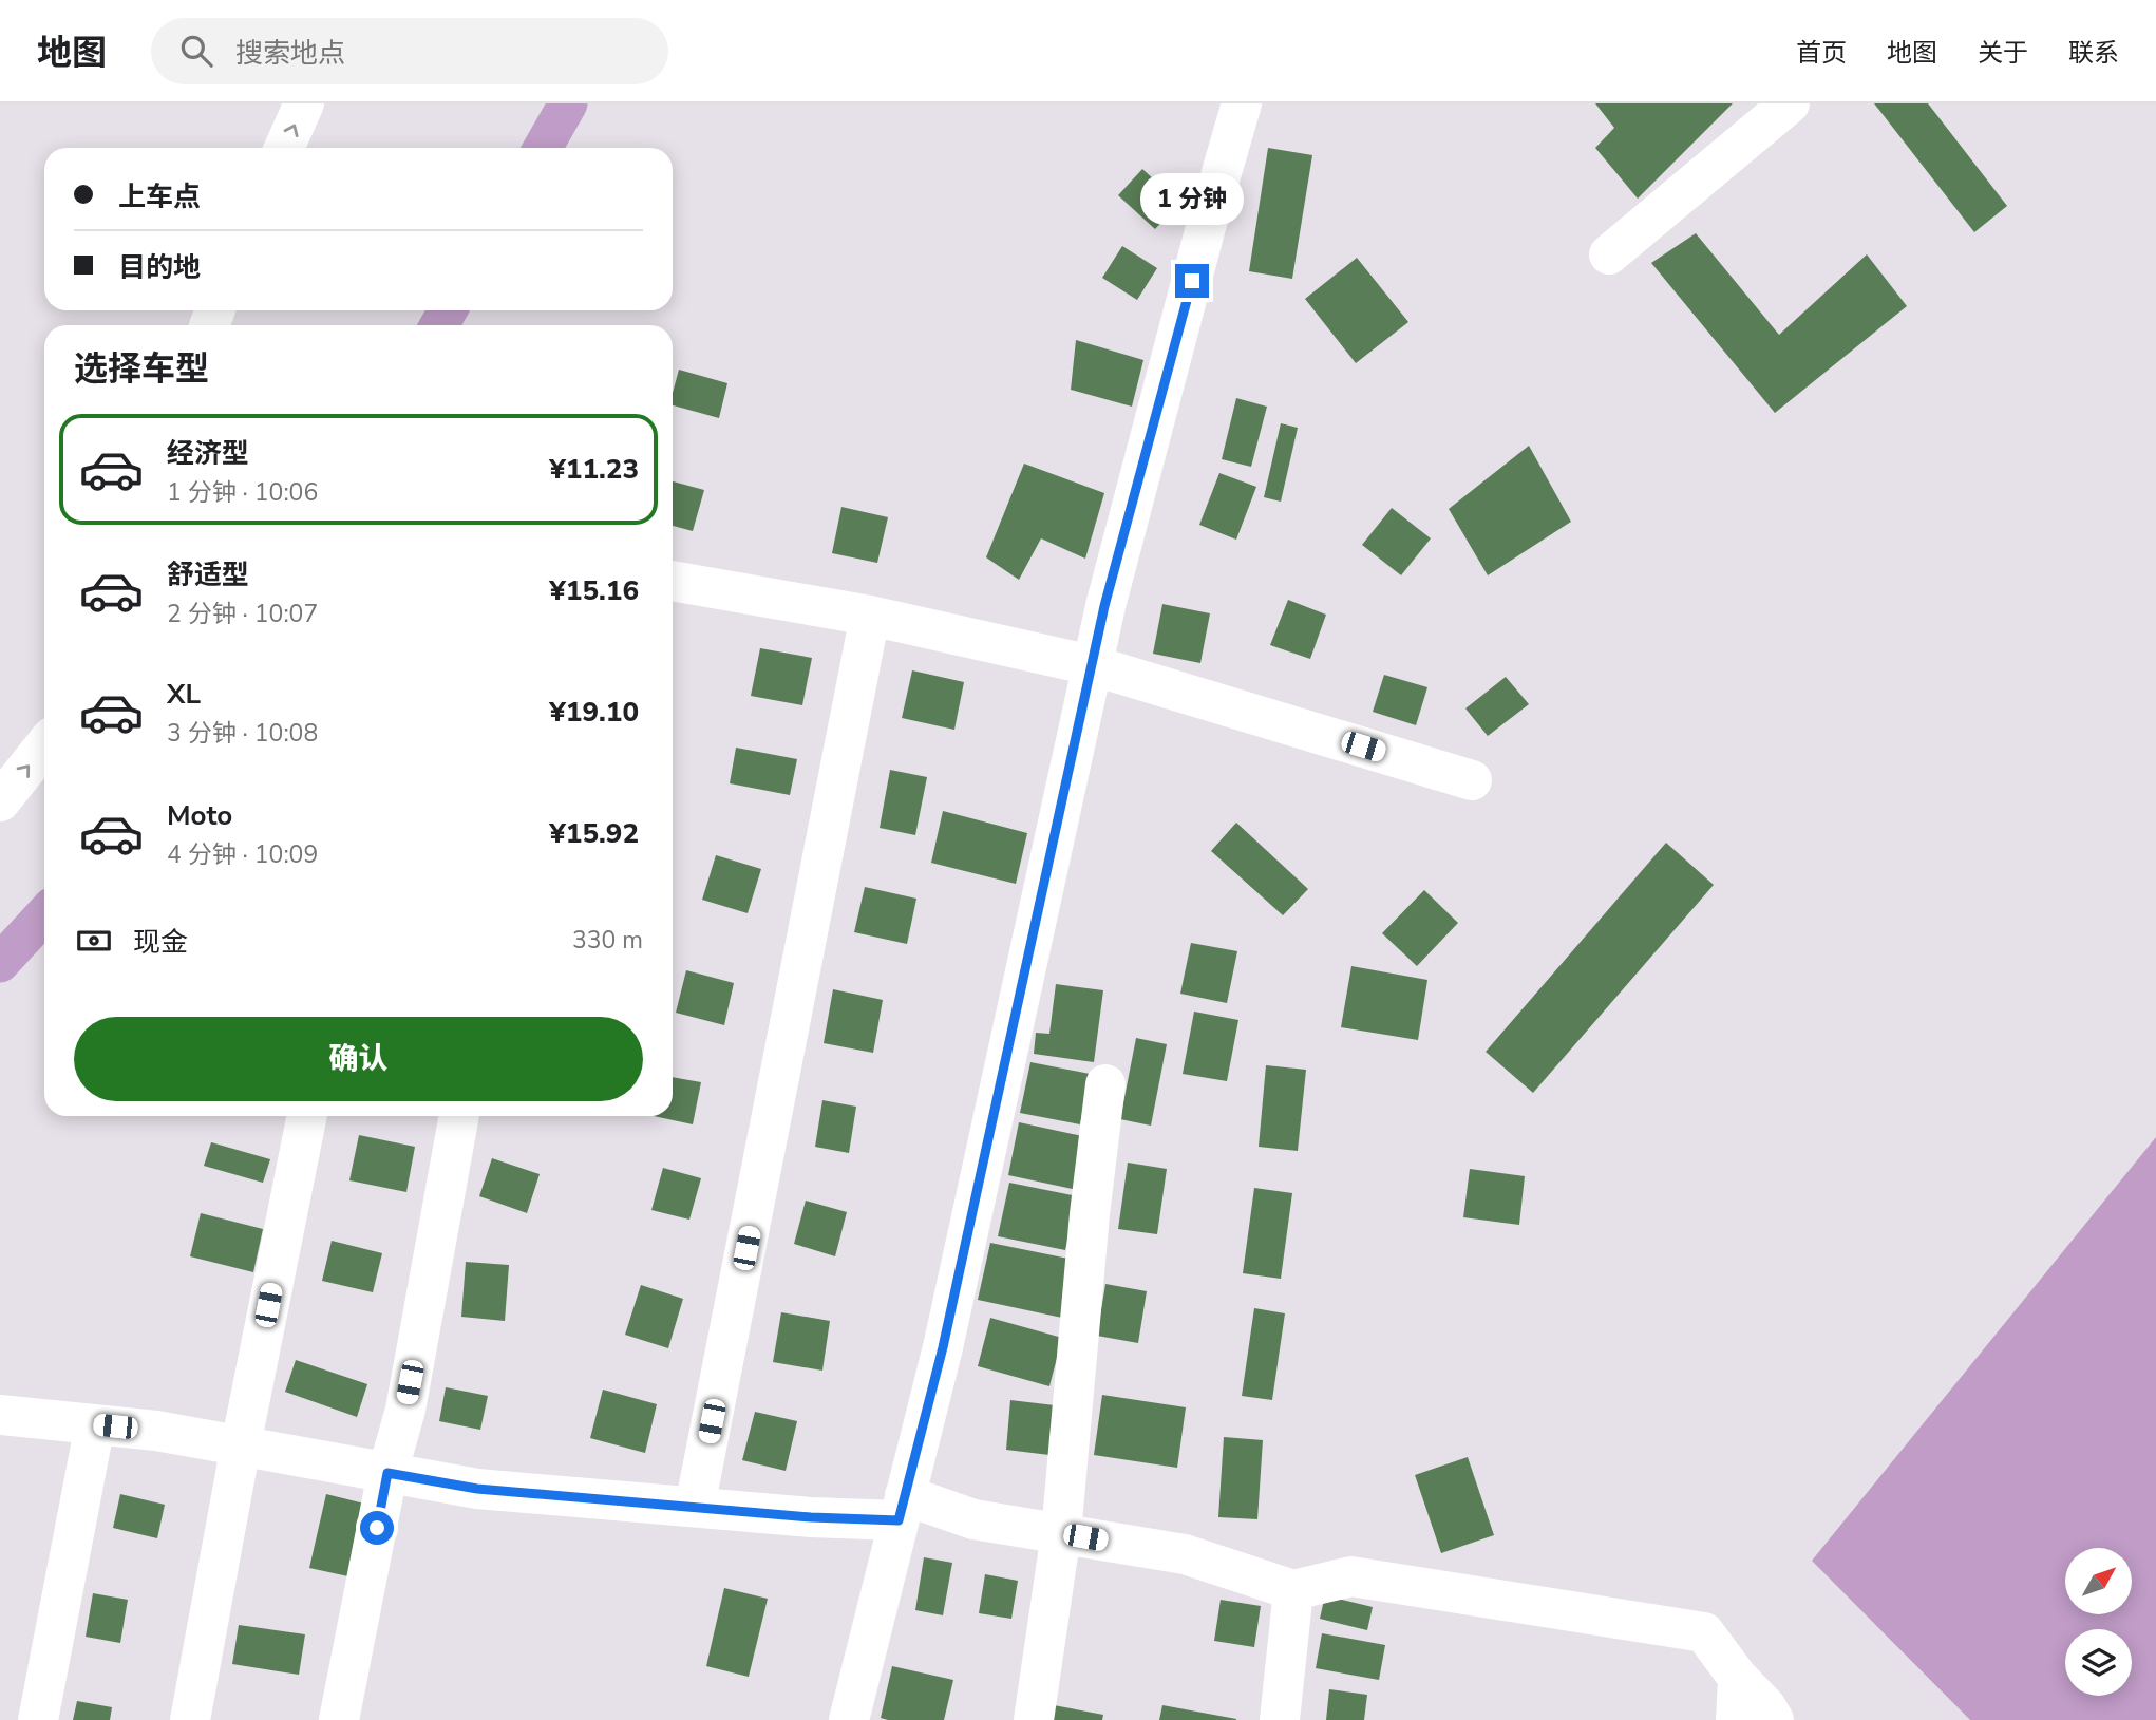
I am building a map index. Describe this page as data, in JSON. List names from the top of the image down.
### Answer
{
  "north": "top right",
  "page": {
    "header": "地图",
    "search": "搜索地点",
    "nav": [
      "首页",
      "地图",
      "关于",
      "联系"
    ],
    "banner": ["上车点", "目的地"],
    "bubble": "1 分钟",
    "heading": "选择车型",
    "list": [
      {
        "name": "经济型",
        "note": "1 分钟 · 10:06",
        "value": "¥11.23"
      },
      {
        "name": "舒适型",
        "note": "2 分钟 · 10:07",
        "value": "¥15.16"
      },
      {
        "name": "XL",
        "note": "3 分钟 · 10:08",
        "value": "¥19.10"
      },
      {
        "name": "Moto",
        "note": "4 分钟 · 10:09",
        "value": "¥15.92"
      }
    ],
    "pay": ["现金", "330 m"],
    "buttons": "确认"
  }
}
